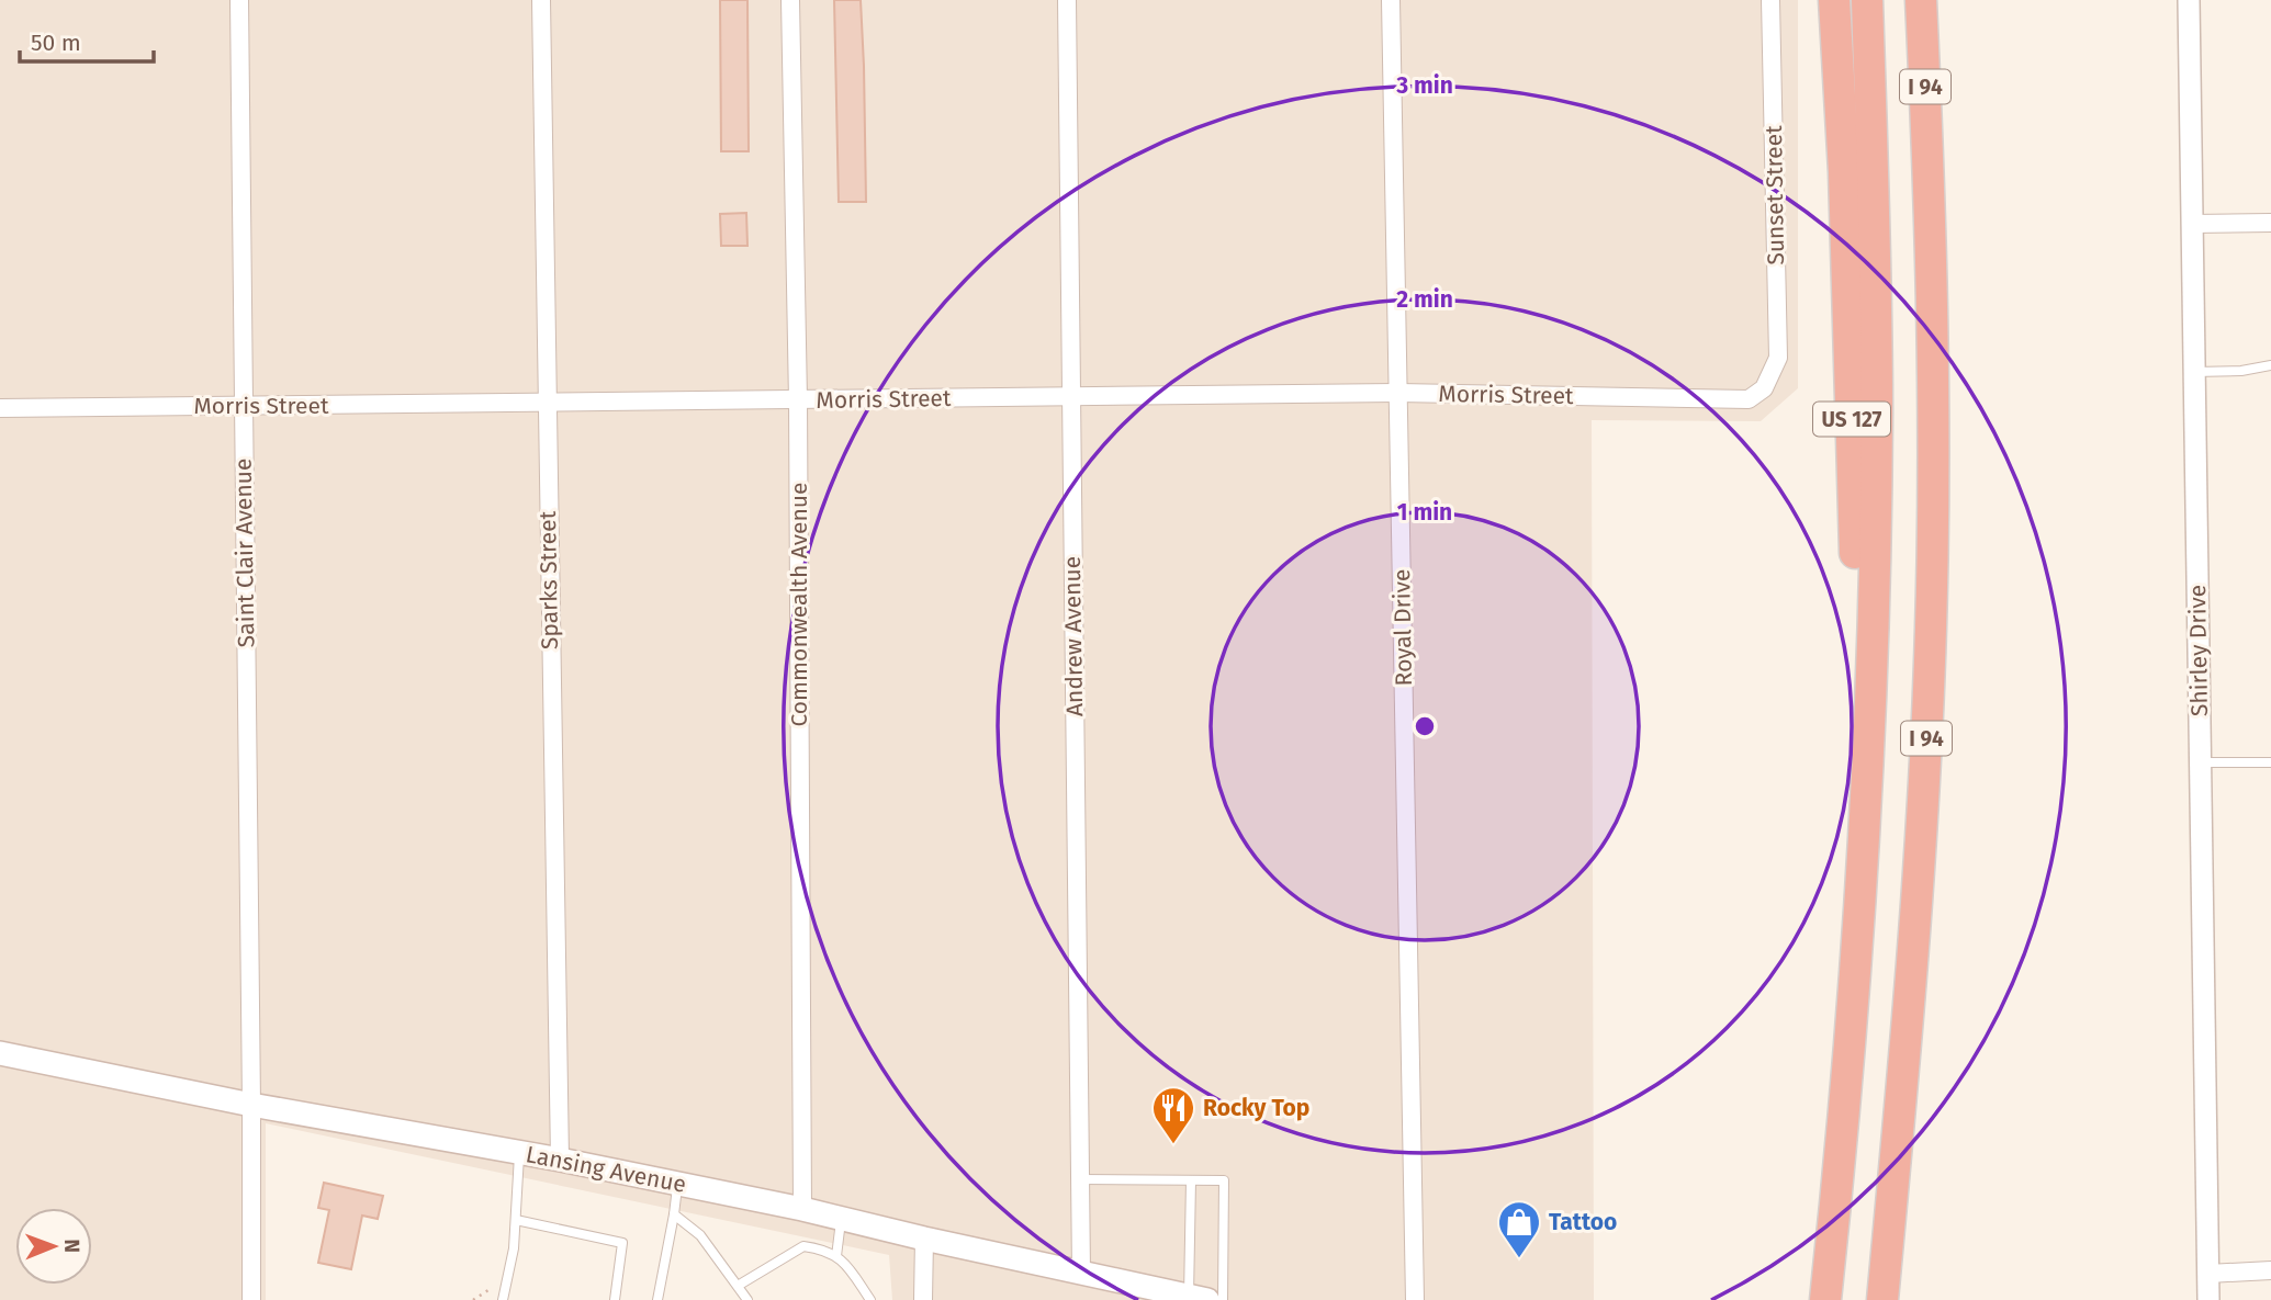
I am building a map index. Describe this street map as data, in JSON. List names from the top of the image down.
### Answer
{
  "streets": {
    "highway": ["I 94", "US 127"],
    "main road": ["Lansing Avenue"],
    "street": [
      "Sunset Street",
      "Morris Street",
      "Saint Clair Avenue",
      "Sparks Street",
      "Commonwealth Avenue",
      "Royal Drive",
      "Andrew Avenue",
      "Shirley Drive"
    ]
  },
  "crossings": [
    ["I 94", "US 127"],
    ["Sunset Street", "Morris Street"],
    ["Morris Street", "Saint Clair Avenue"],
    ["Morris Street", "Sparks Street"],
    ["Morris Street", "Commonwealth Avenue"],
    ["Morris Street", "Royal Drive"],
    ["Morris Street", "Andrew Avenue"],
    ["Saint Clair Avenue", "Lansing Avenue"],
    ["Sparks Street", "Lansing Avenue"],
    ["Commonwealth Avenue", "Lansing Avenue"],
    ["Andrew Avenue", "Lansing Avenue"]
  ],
  "places": {
    "restaurant": ["Rocky Top"],
    "shop": ["Tattoo"]
  },
  "scale_bar": "50 m",
  "north": "right",
  "rings": ["3 min", "2 min", "1 min"]
}
